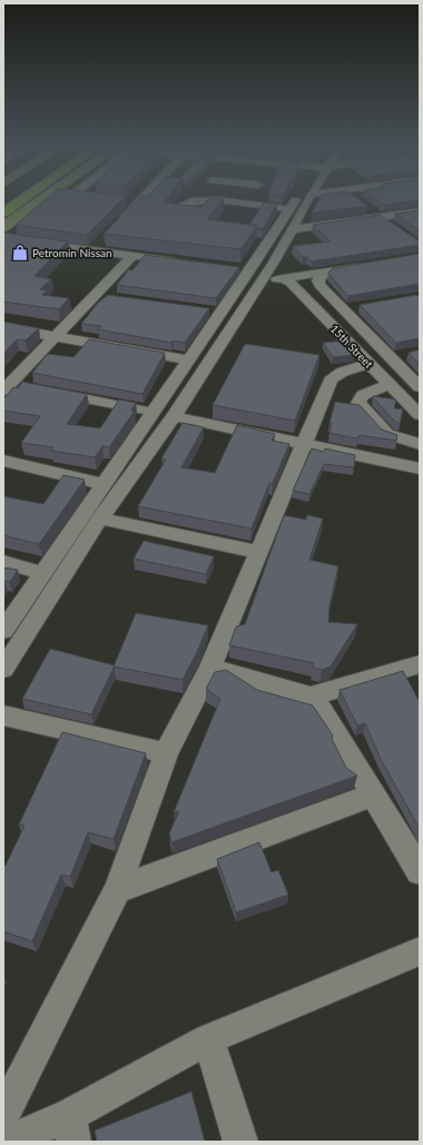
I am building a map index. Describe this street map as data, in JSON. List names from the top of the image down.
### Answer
{
  "streets": {
    "street": ["15th Street"]
  },
  "places": {
    "shop": ["Petromin Nissan"]
  }
}
